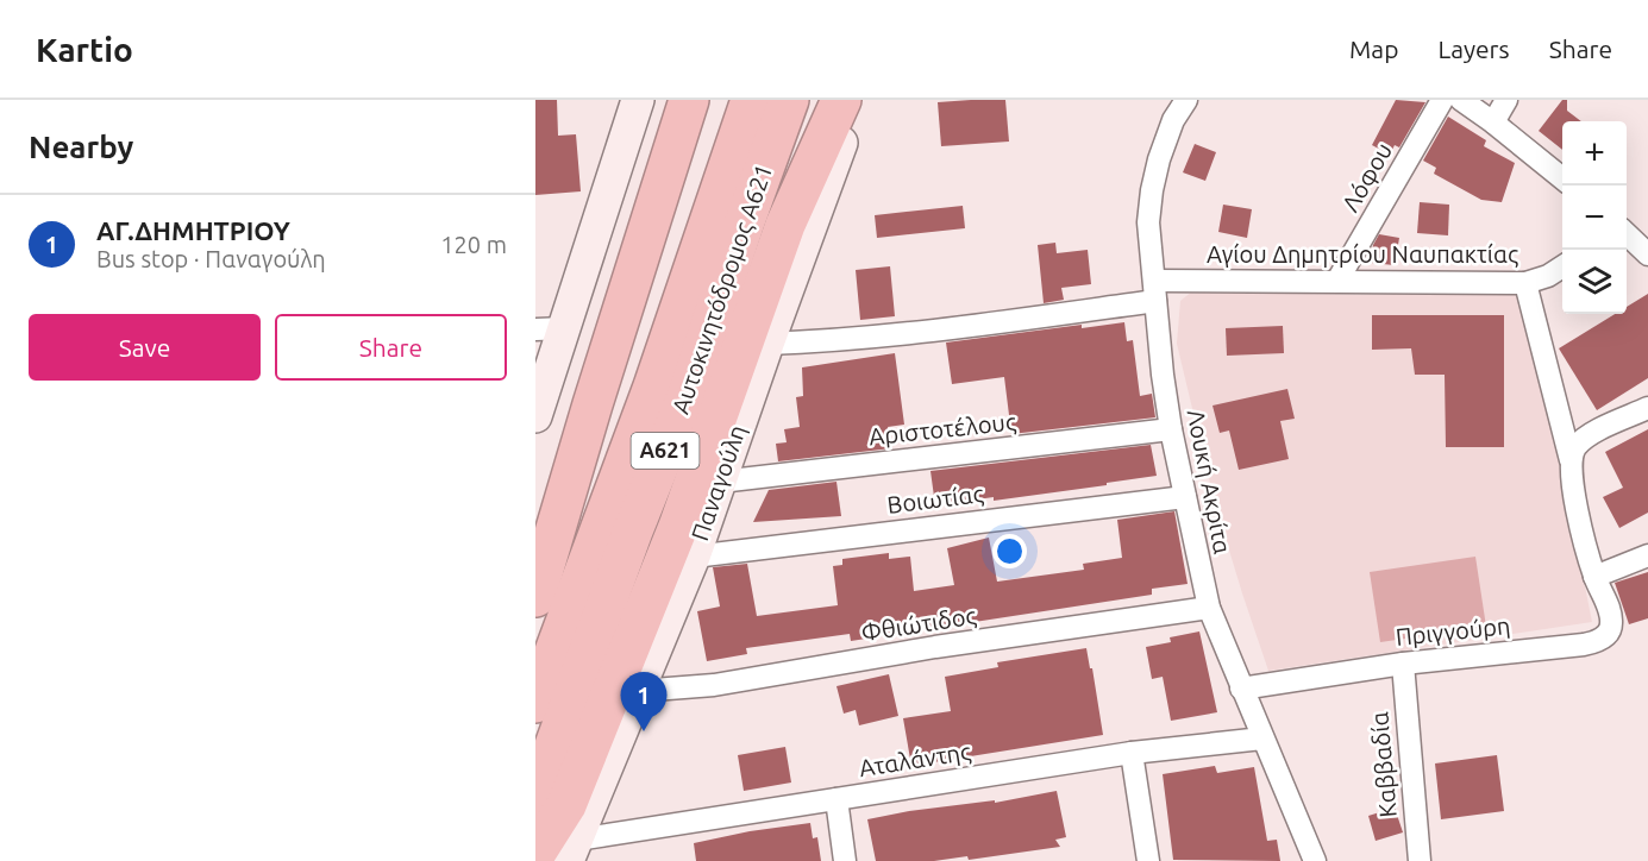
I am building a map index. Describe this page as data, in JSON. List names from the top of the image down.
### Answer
{
  "streets": {
    "highway": ["Αυτοκινητόδρομος Α621", "Α621"],
    "main road": ["Παναγούλη"],
    "street": [
      "Λόφου",
      "Αγίου Δημητρίου Ναυπακτίας",
      "Αριστοτέλους",
      "Λουκή Ακρίτα",
      "Βοιωτίας",
      "Φθιώτιδος",
      "Πριγγούρη",
      "Αταλάντης",
      "Καββαδία"
    ]
  },
  "crossings": [
    ["Λόφου", "Αγίου Δημητρίου Ναυπακτίας"],
    ["Αγίου Δημητρίου Ναυπακτίας", "Λουκή Ακρίτα"],
    ["Αγίου Δημητρίου Ναυπακτίας", "Παναγούλη"],
    ["Αριστοτέλους", "Λουκή Ακρίτα"],
    ["Αριστοτέλους", "Παναγούλη"],
    ["Λουκή Ακρίτα", "Βοιωτίας"],
    ["Λουκή Ακρίτα", "Φθιώτιδος"],
    ["Λουκή Ακρίτα", "Πριγγούρη"],
    ["Λουκή Ακρίτα", "Αταλάντης"],
    ["Παναγούλη", "Βοιωτίας"],
    ["Παναγούλη", "Φθιώτιδος"],
    ["Παναγούλη", "Αταλάντης"],
    ["Πριγγούρη", "Καββαδία"]
  ],
  "page": {
    "header": "Kartio",
    "nav": ["Map", "Layers", "Share"],
    "heading": "Nearby",
    "map_buttons": ["+", "−"],
    "list": [
      {
        "mark": "1",
        "name": "ΑΓ.ΔΗΜΗΤΡΙΟΥ",
        "note": "Bus stop · Παναγούλη",
        "value": "120 m"
      }
    ],
    "buttons": ["Save", "Share"],
    "pins": "1"
  }
}
